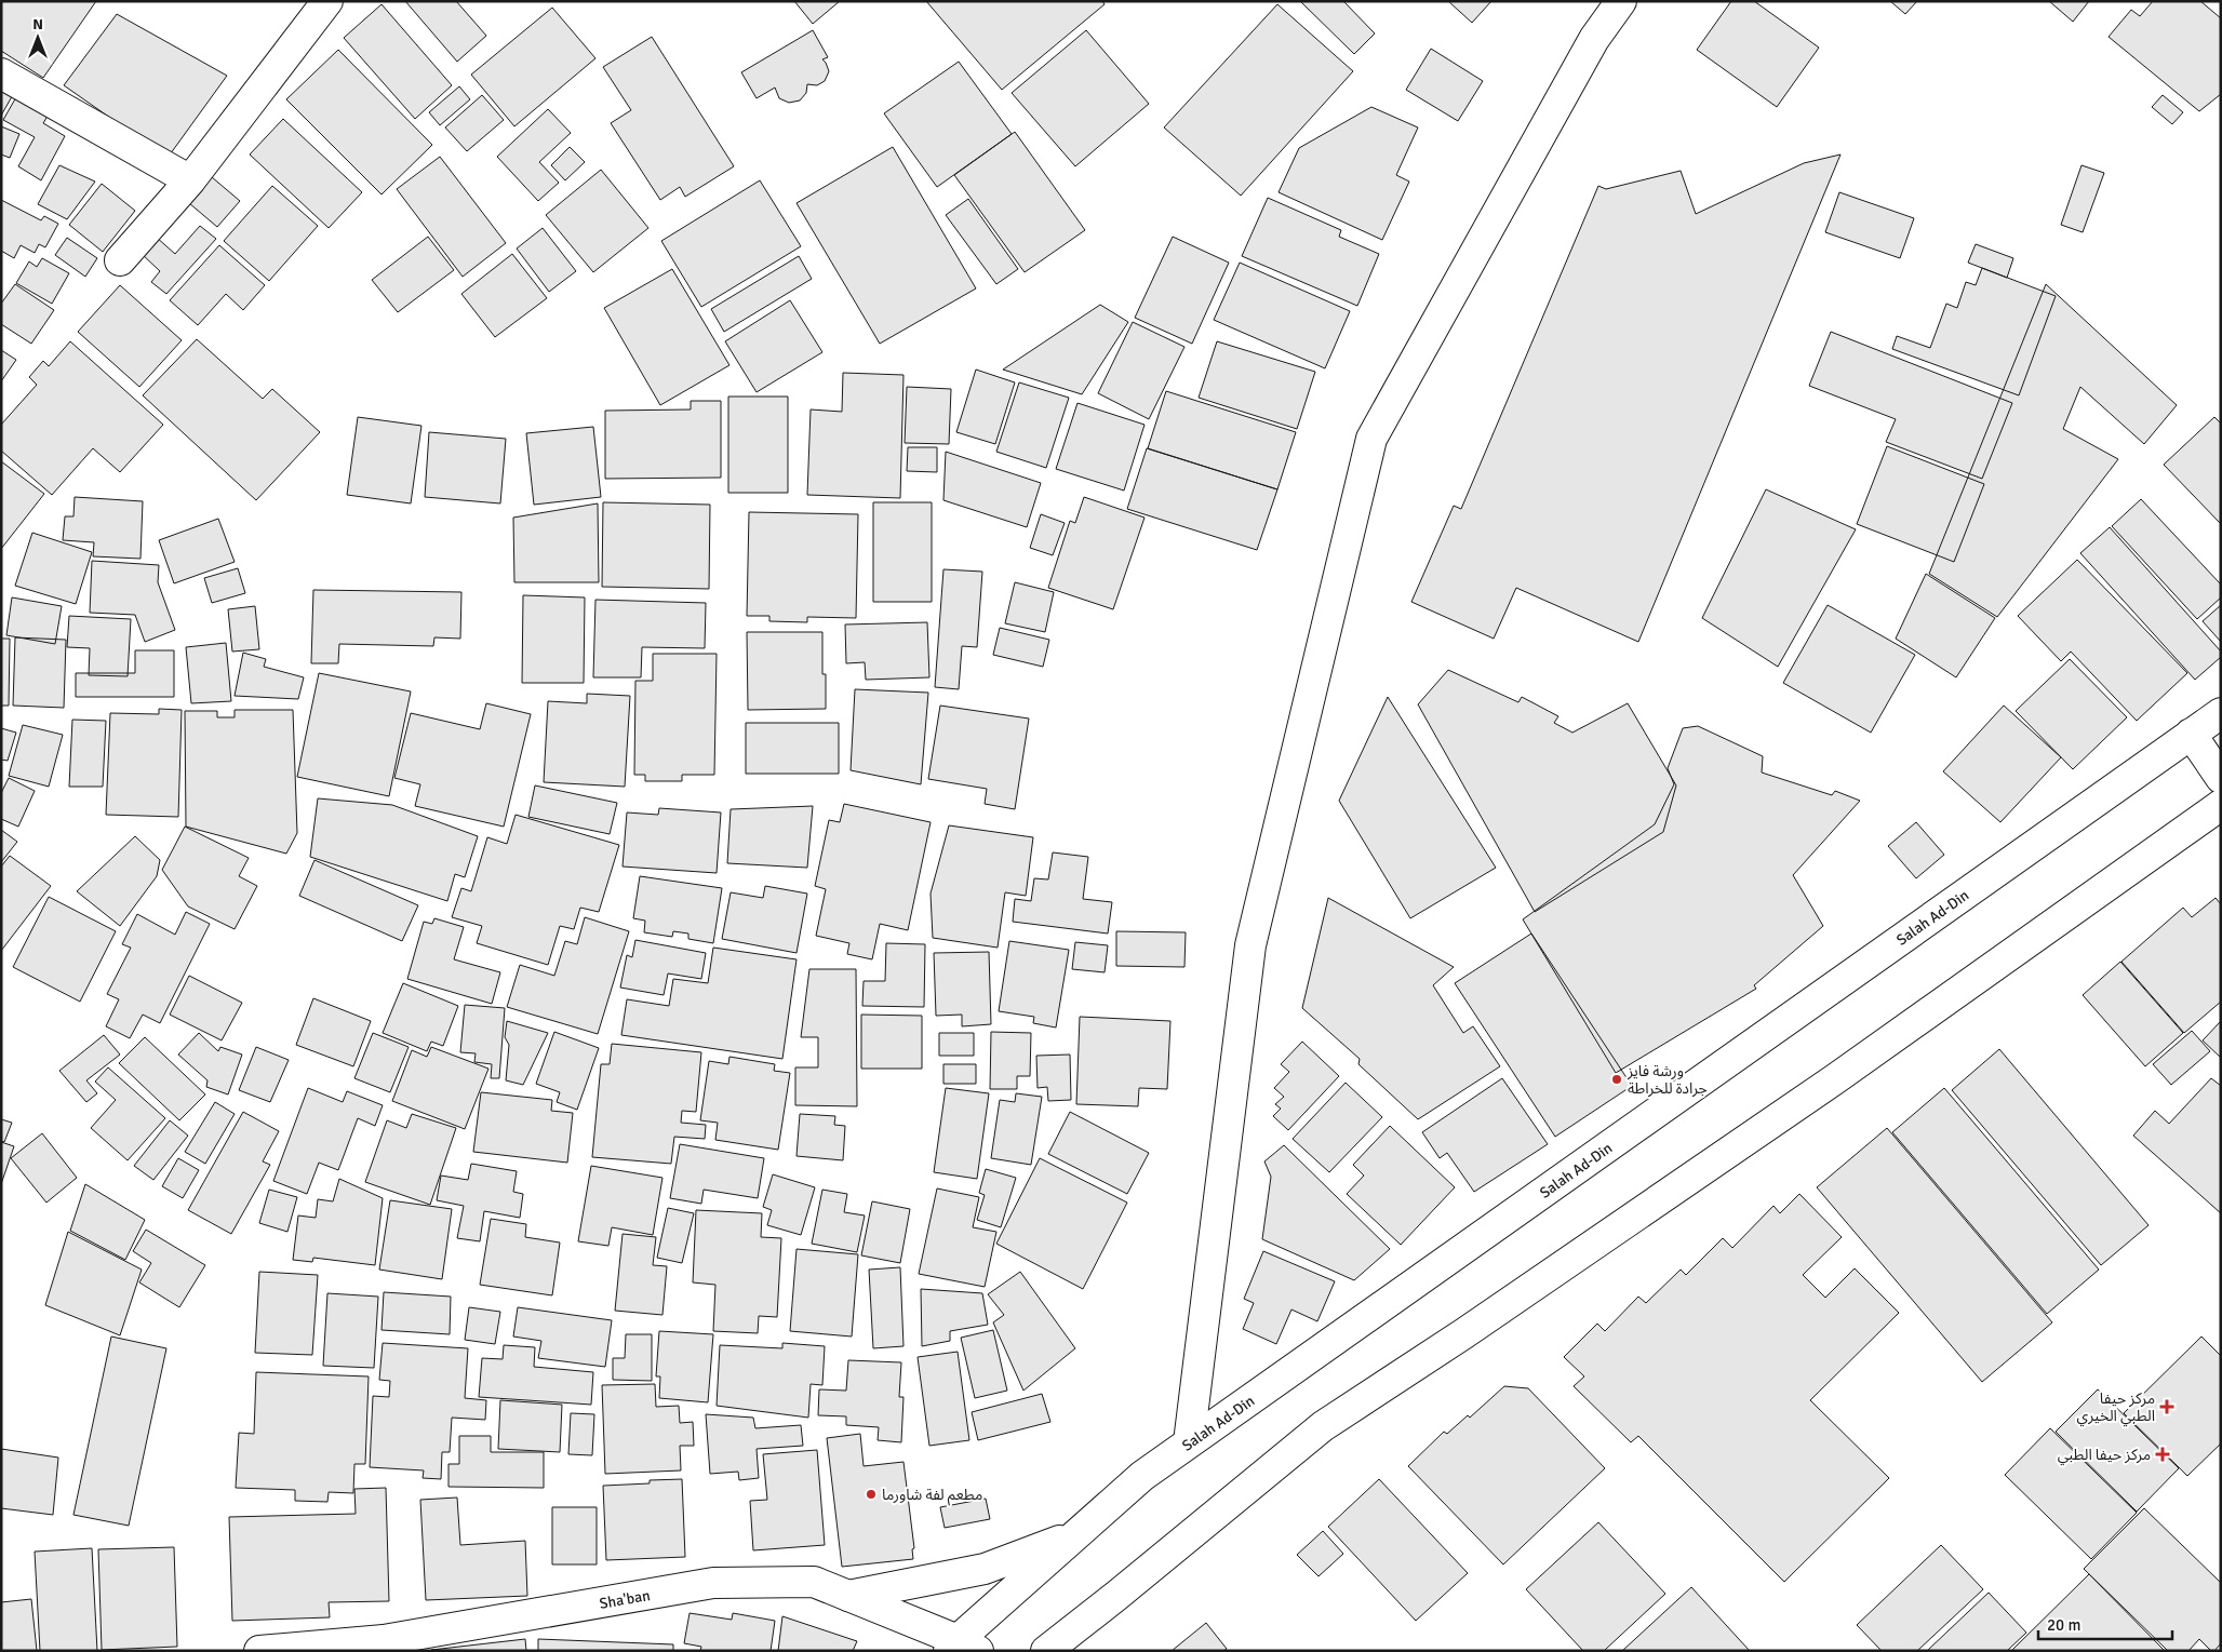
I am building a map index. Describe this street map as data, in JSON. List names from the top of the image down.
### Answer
{
  "streets": {
    "main road": ["Salah Ad-Din", "Sha'ban"]
  },
  "crossings": [
    ["Salah Ad-Din", "Sha'ban"]
  ],
  "places": {
    "other": ["ورشة فايز جرادة للخراطة", "مطعم لفة شاورما"],
    "health": ["مركز حيفا الطبي الخيري", "مركز حيفا الطبي"]
  },
  "scale_bar": "20 m",
  "north": "top"
}
